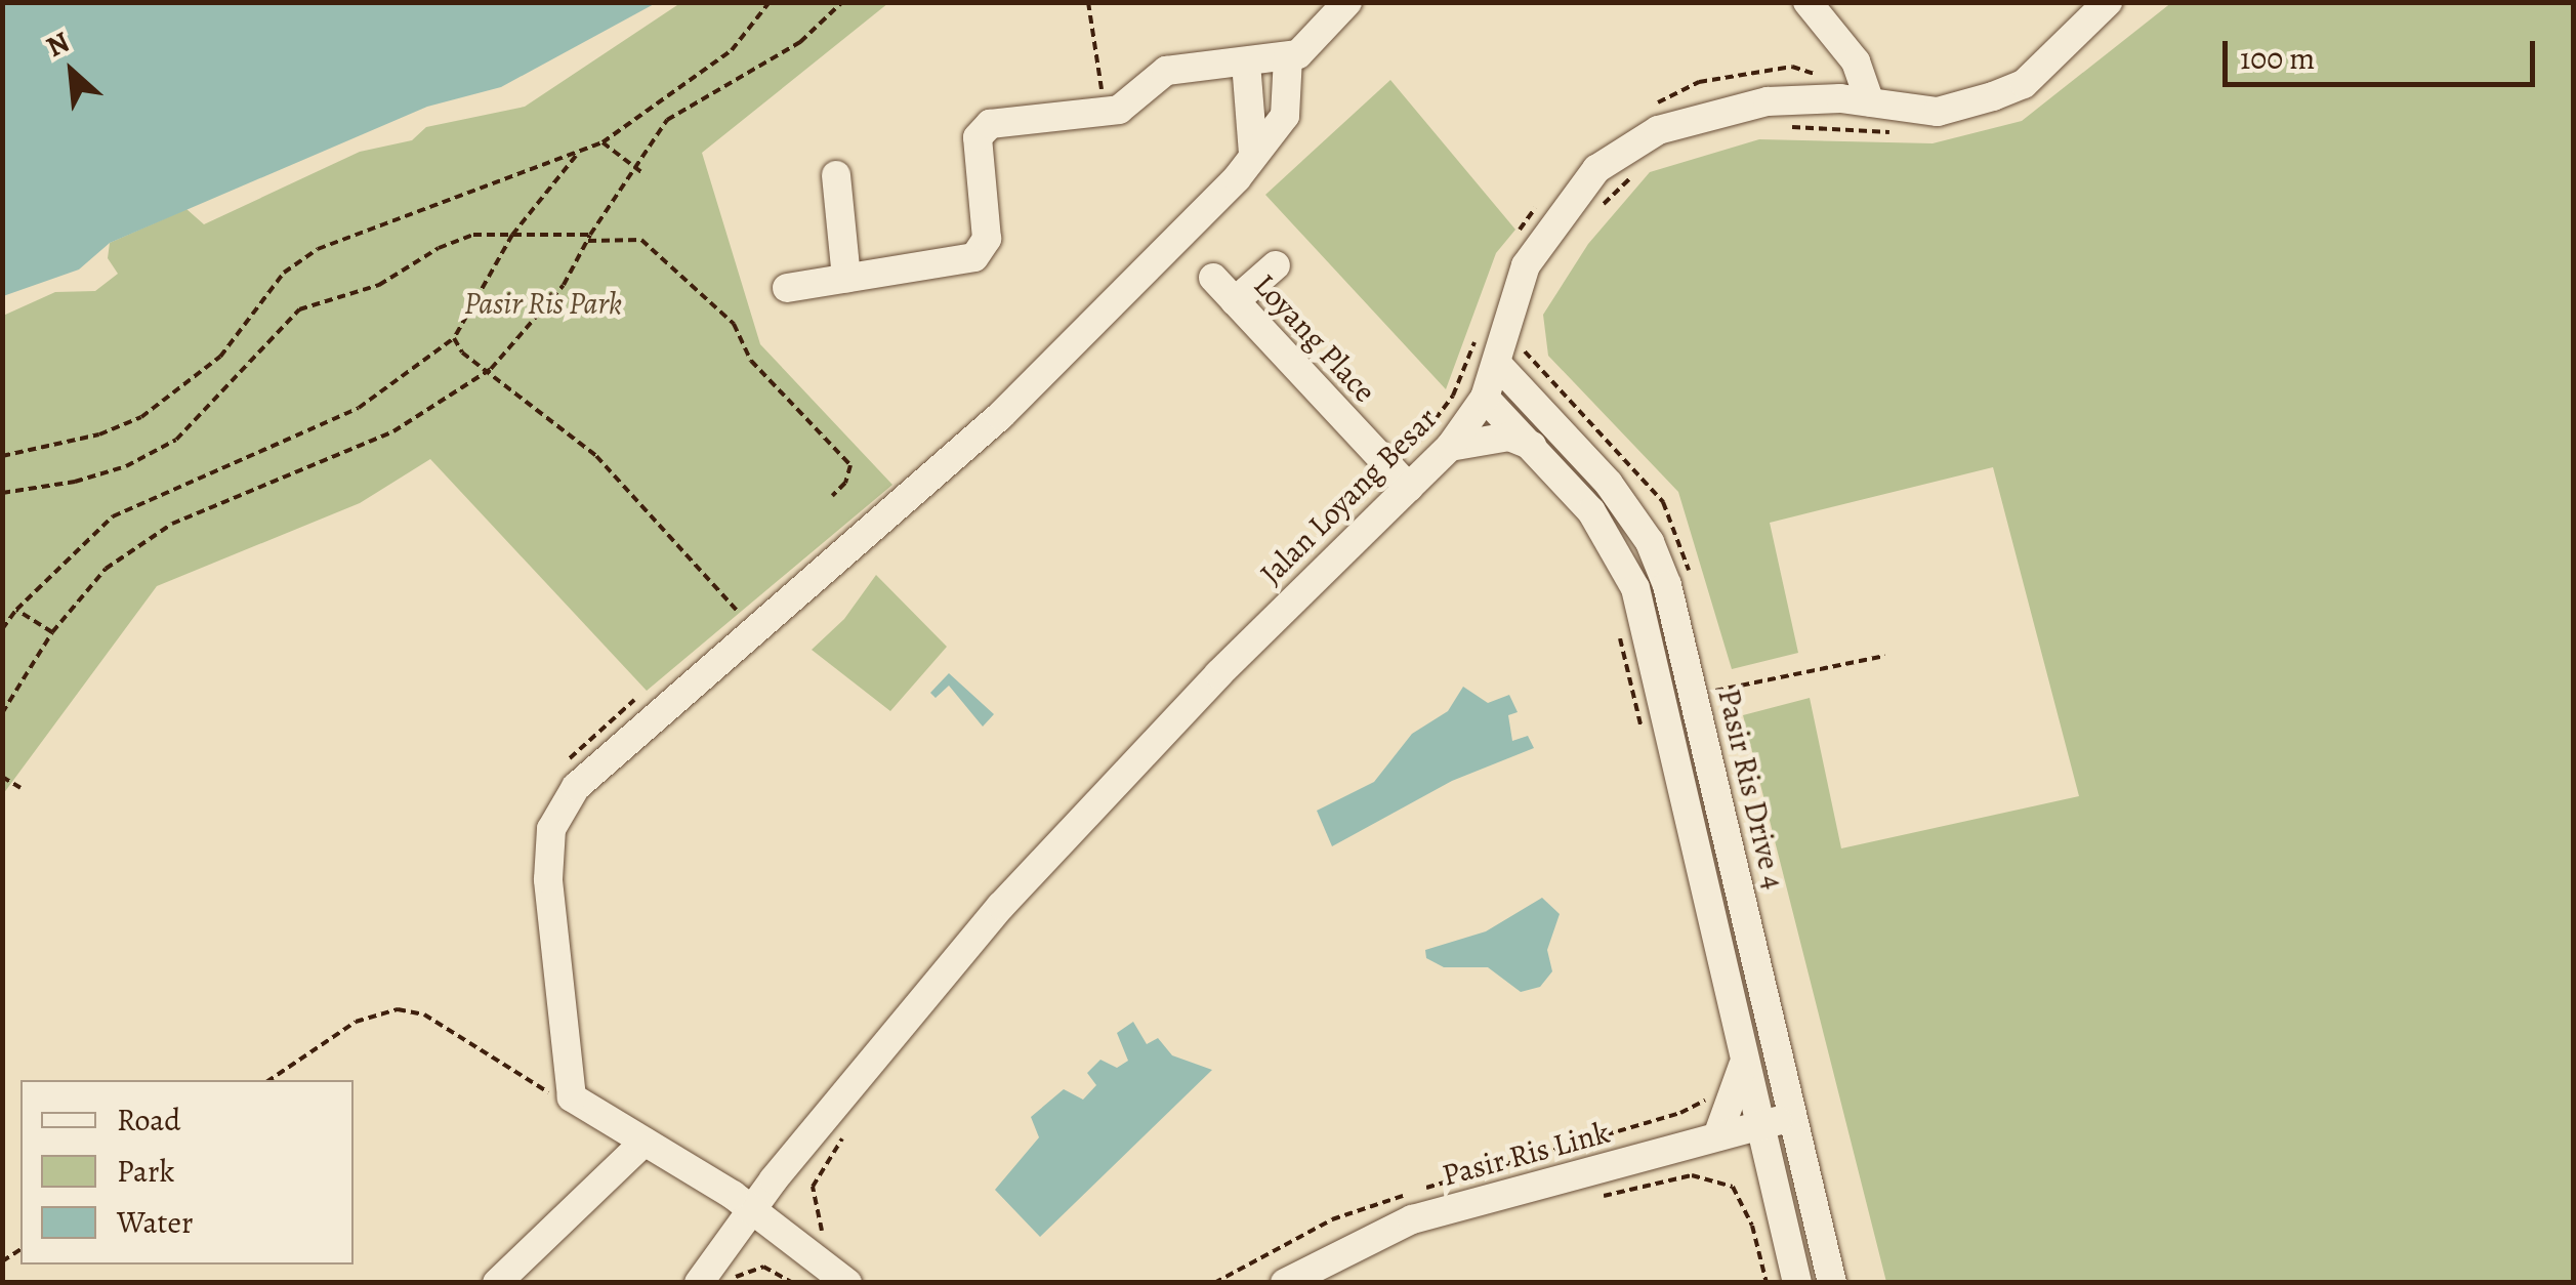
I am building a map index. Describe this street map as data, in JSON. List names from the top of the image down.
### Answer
{
  "streets": {
    "street": [
      "Loyang Place",
      "Jalan Loyang Besar",
      "Pasir Ris Drive 4",
      "Pasir Ris Link"
    ]
  },
  "crossings": [
    ["Loyang Place", "Jalan Loyang Besar"],
    ["Jalan Loyang Besar", "Pasir Ris Drive 4"],
    ["Pasir Ris Drive 4", "Pasir Ris Link"]
  ],
  "parks": ["Pasir Ris Park"],
  "legend": ["Road", "Park", "Water"],
  "scale_bar": "100 m",
  "north": "top left"
}
